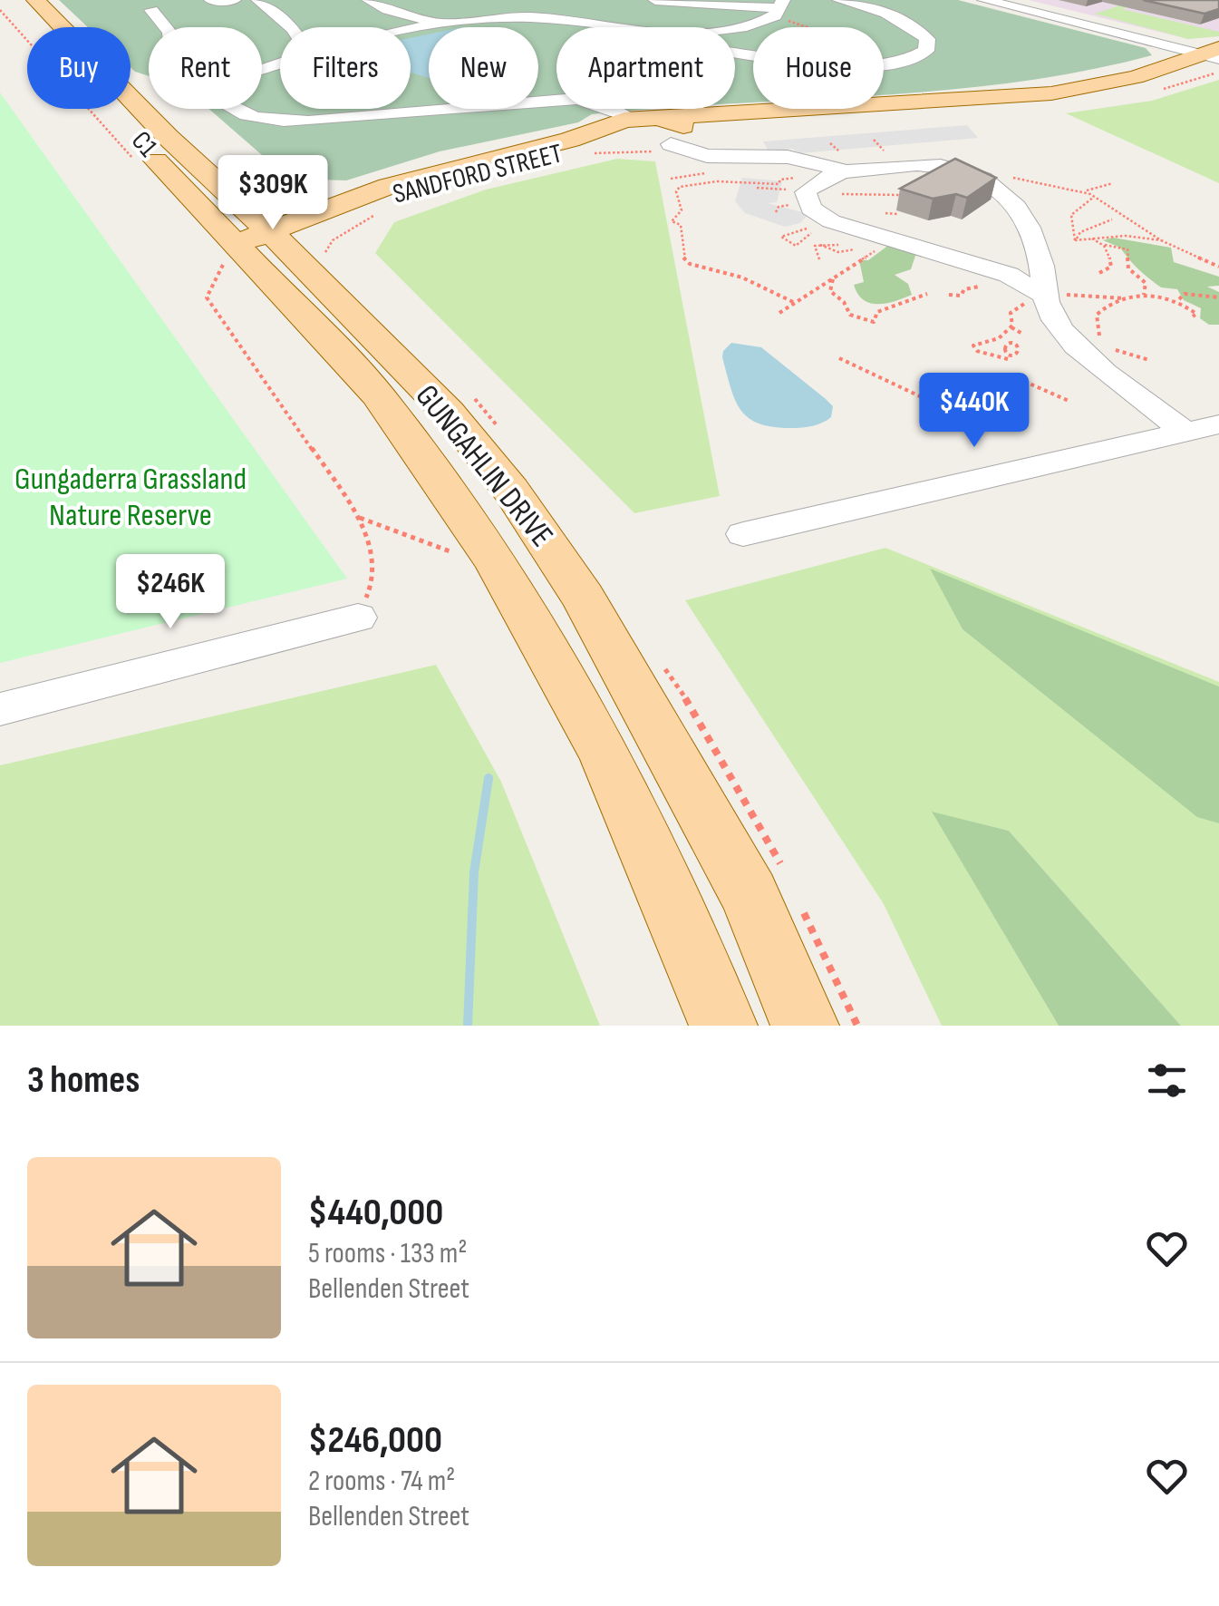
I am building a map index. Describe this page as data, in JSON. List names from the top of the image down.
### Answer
{
  "streets": {
    "main road": ["SANDFORD STREET", "GUNGAHLIN DRIVE"],
    "path": ["C1"]
  },
  "crossings": [
    ["SANDFORD STREET", "GUNGAHLIN DRIVE"]
  ],
  "parks": ["Gungaderra Grassland Nature Reserve"],
  "page": {
    "chip": [
      "Buy",
      "Rent",
      "Filters",
      "New",
      "Apartment",
      "House"
    ],
    "price": ["$309K", "$440K", "$246K"],
    "heading": "3 homes",
    "list": [
      {
        "name": "$440,000",
        "note": "5 rooms · 133 m² · Bellenden Street"
      },
      {
        "name": "$246,000",
        "note": "2 rooms · 74 m² · Bellenden Street"
      }
    ]
  }
}
